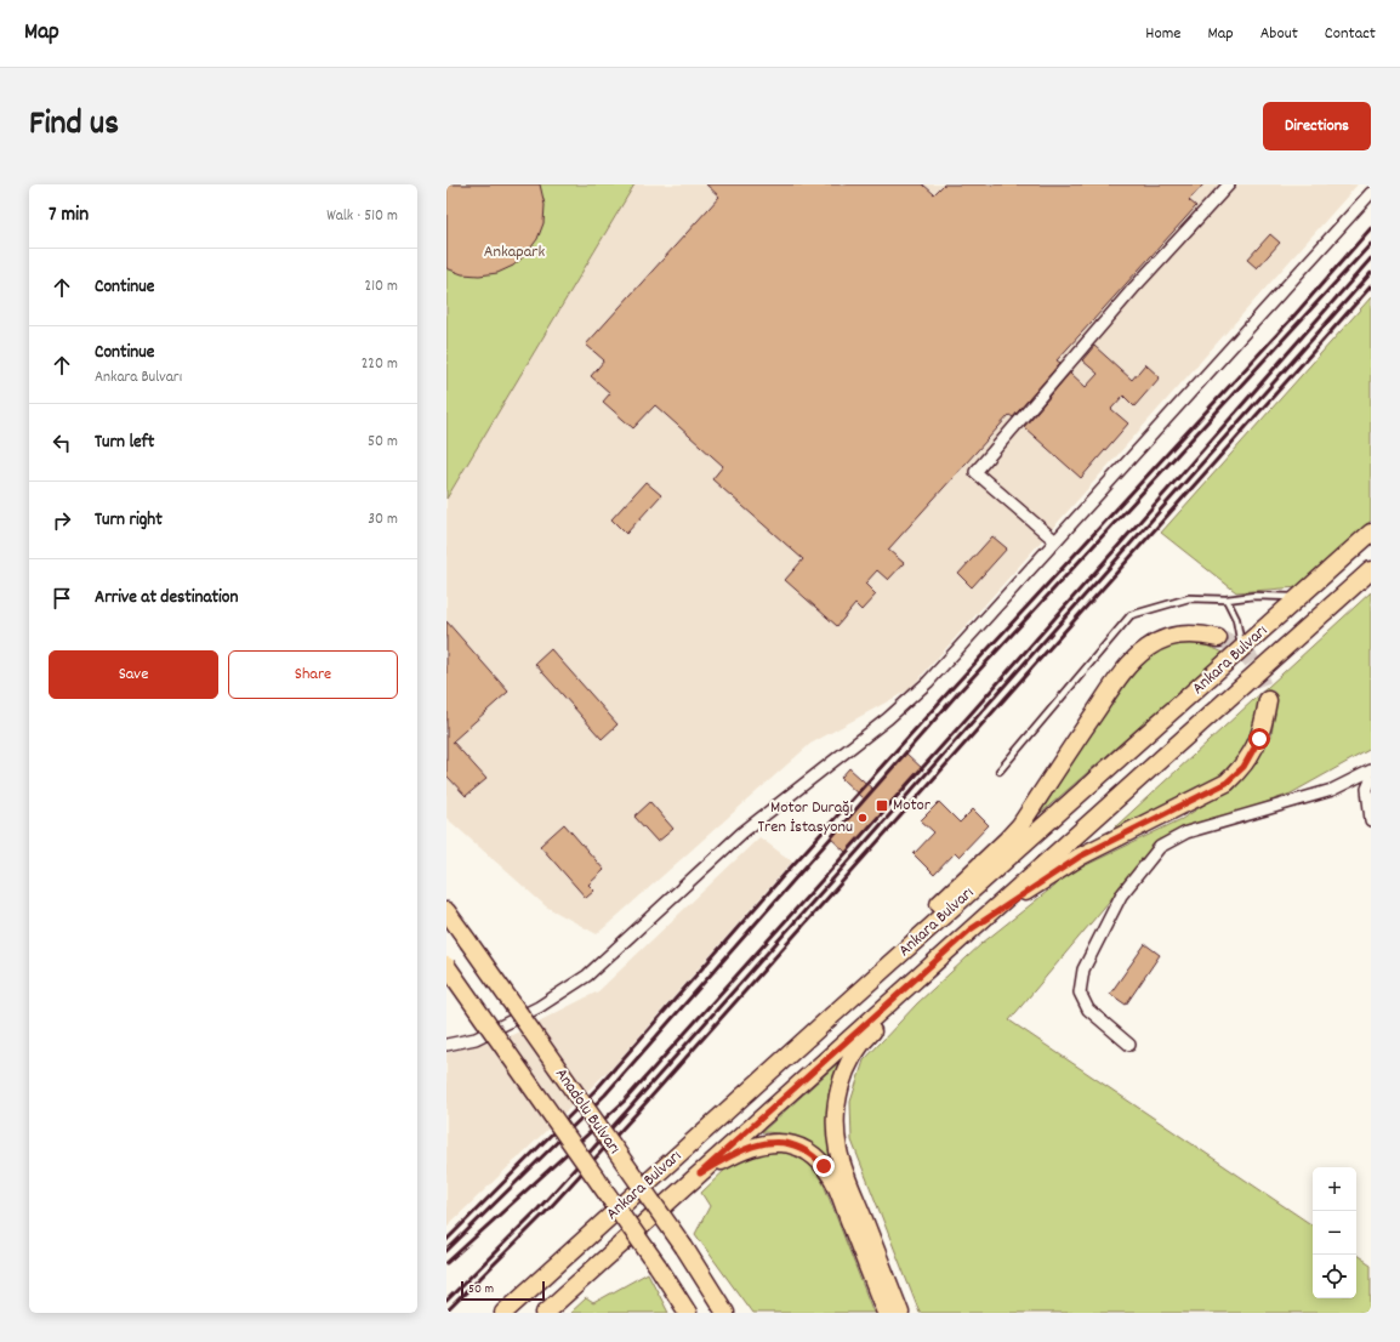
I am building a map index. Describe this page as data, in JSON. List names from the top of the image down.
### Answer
{
  "streets": {
    "main road": ["Ankara Bulvarı", "Anadolu Bulvarı"]
  },
  "parks": ["Ankapark"],
  "places": {
    "transit": ["Motor"],
    "other": ["Motor Durağı Tren İstasyonu"]
  },
  "scale_bar": "50 m",
  "page": {
    "header": "Map",
    "nav": [
      "Home",
      "Map",
      "About",
      "Contact"
    ],
    "title": "Find us",
    "buttons": [
      "Directions",
      ["Save", "Share"]
    ],
    "heading": ["7 min", "Walk · 510 m"],
    "list": [
      ["Continue", "210 m"],
      ["Continue", "Ankara Bulvarı", "220 m"],
      ["Turn left", "50 m"],
      ["Turn right", "30 m"],
      "Arrive at destination"
    ],
    "map_buttons": ["+", "−"],
    "scale": "50 m"
  }
}
